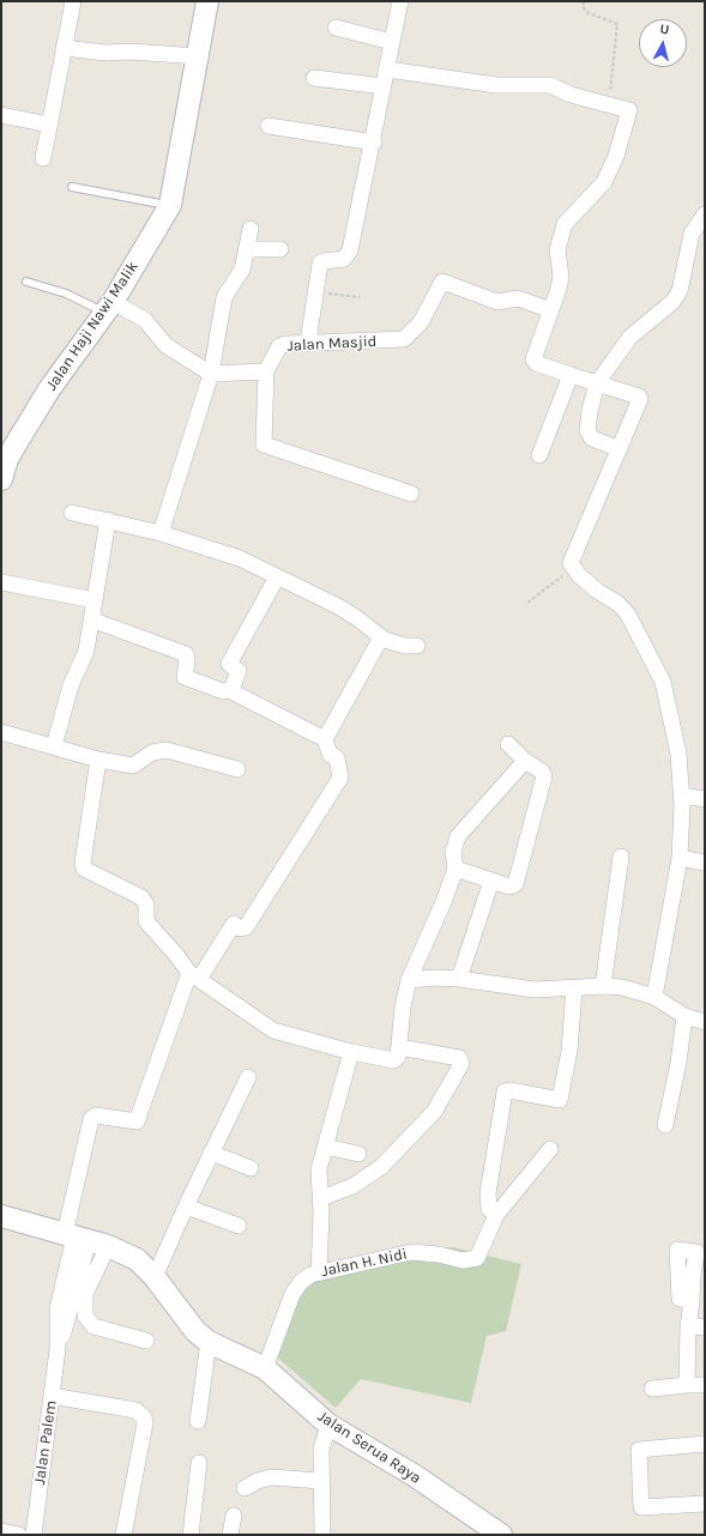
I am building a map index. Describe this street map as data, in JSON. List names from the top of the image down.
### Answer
{
  "streets": {
    "main road": ["Jalan Haji Nawi Malik", "Jalan Serua Raya"],
    "street": ["Jalan Masjid", "Jalan H. Nidi", "Jalan Palem"]
  },
  "crossings": [
    ["Jalan H. Nidi", "Jalan Serua Raya"],
    ["Jalan Palem", "Jalan Serua Raya"]
  ],
  "north": "top"
}
